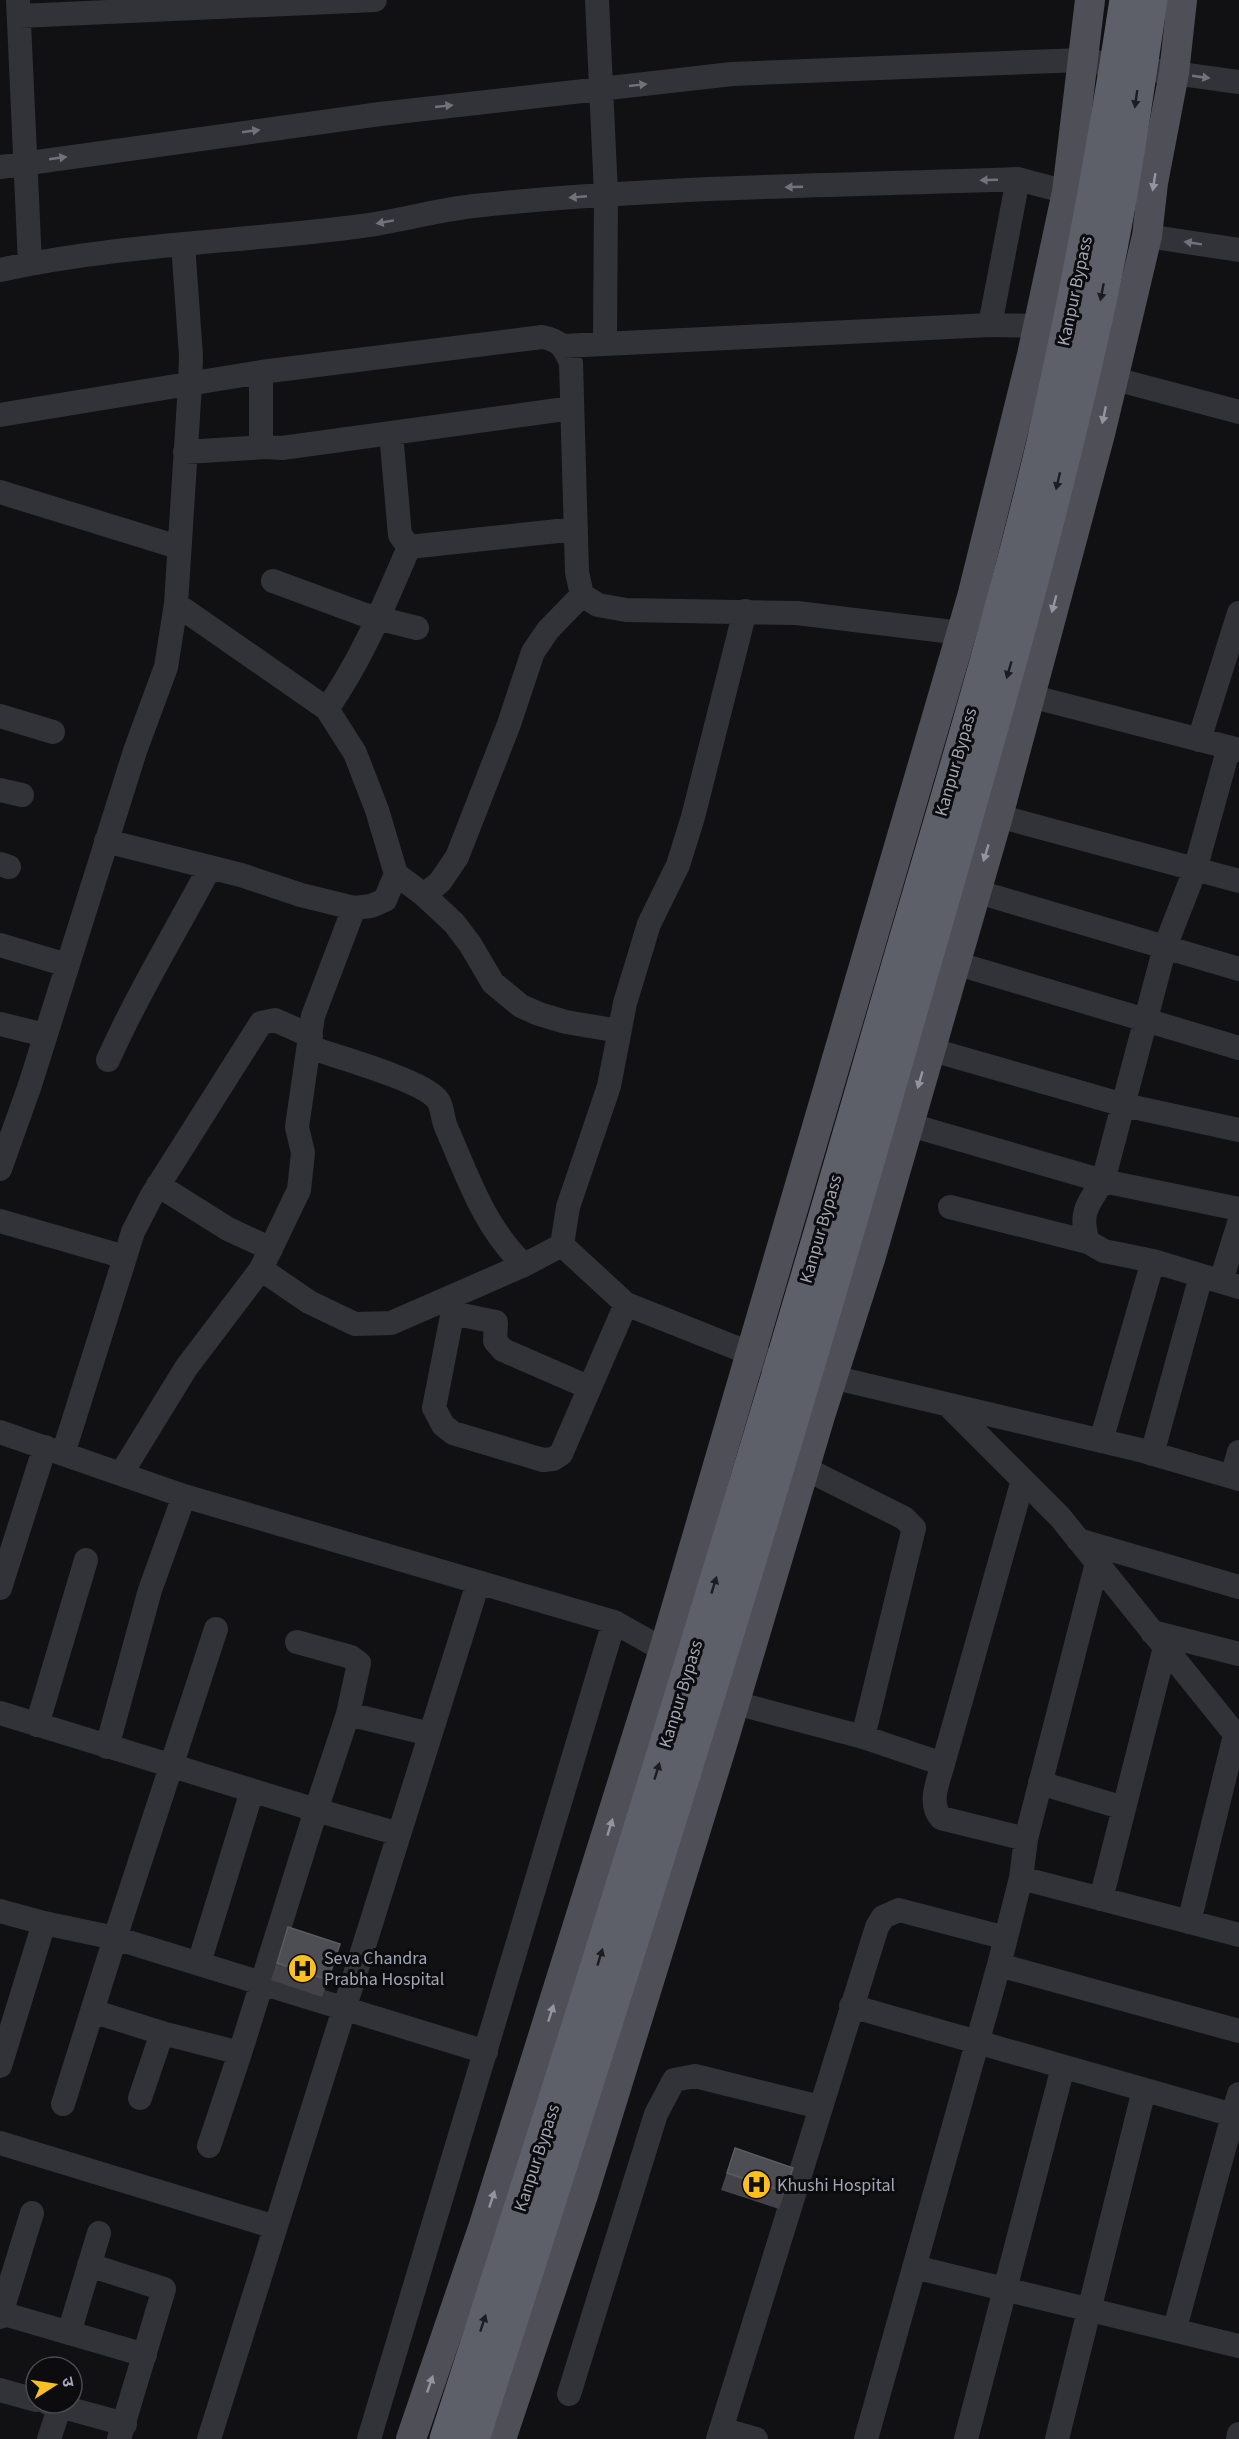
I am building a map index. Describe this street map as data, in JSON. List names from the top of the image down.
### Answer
{
  "streets": {
    "highway": ["Kanpur Bypass"]
  },
  "places": {
    "hospital": ["Seva Chandra Prabha Hospital", "Khushi Hospital"]
  },
  "north": "right"
}
